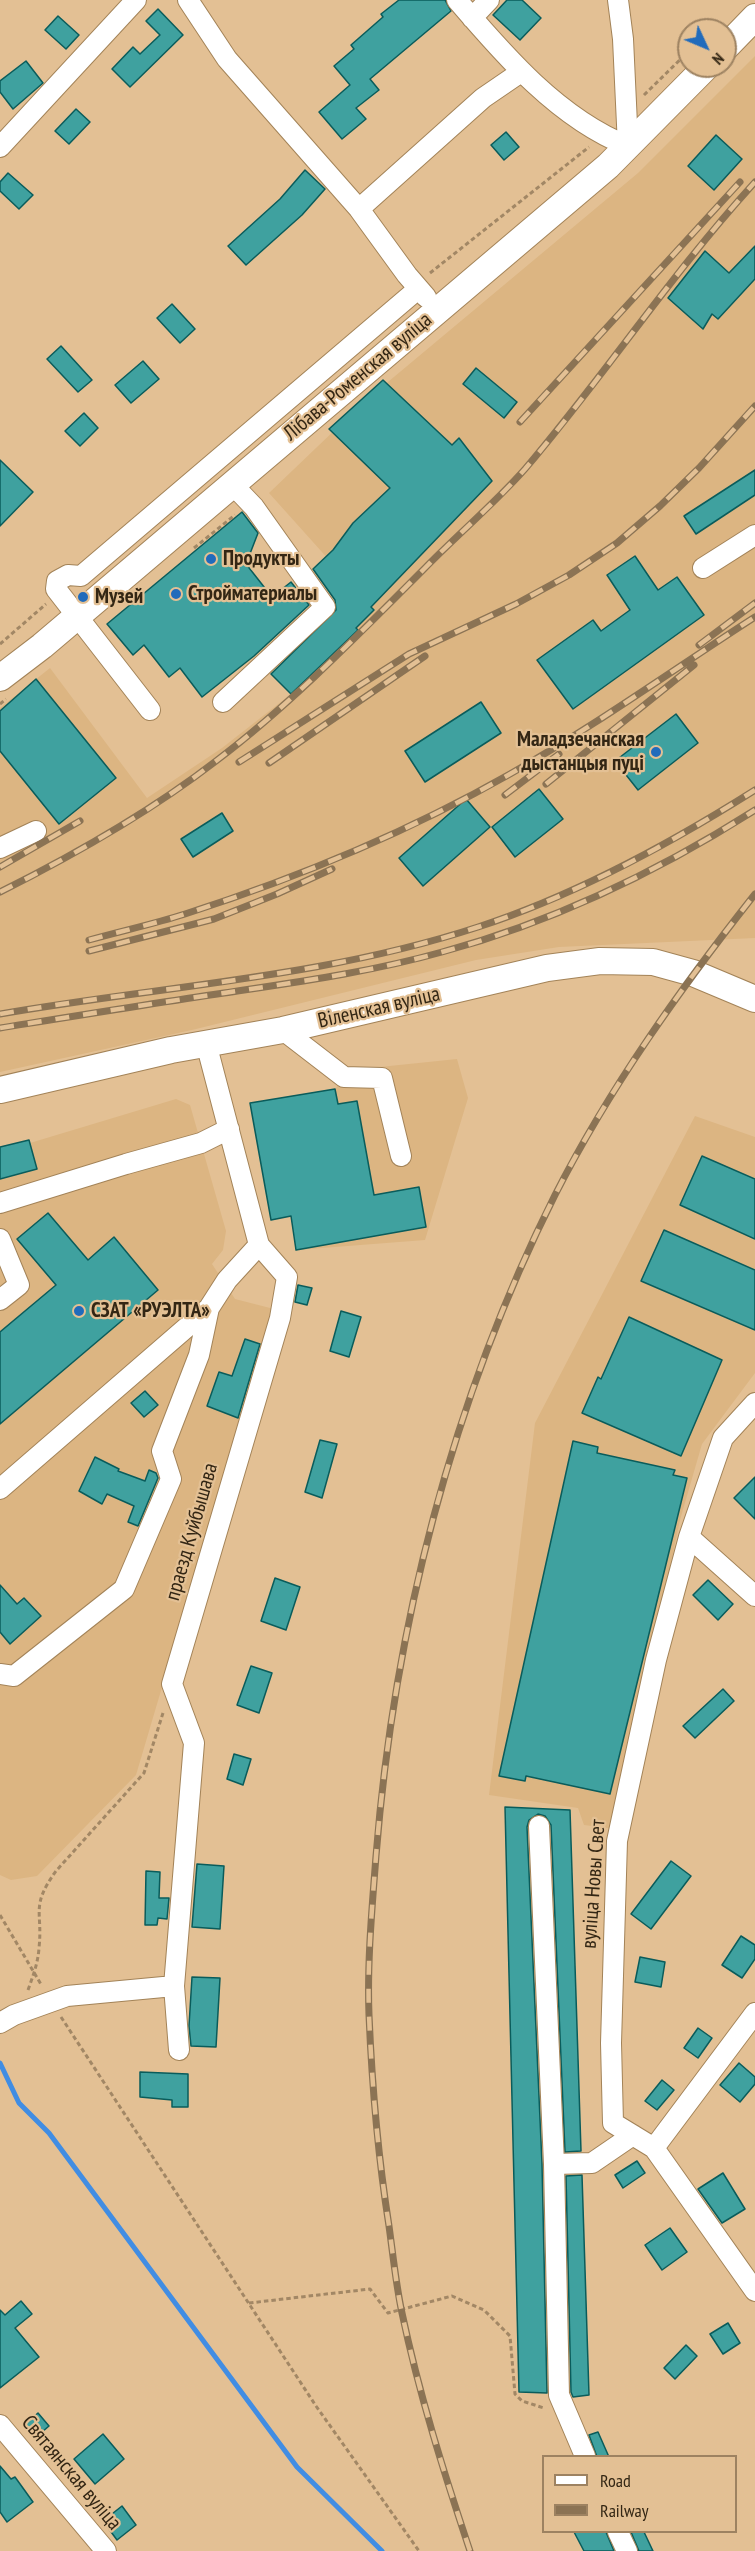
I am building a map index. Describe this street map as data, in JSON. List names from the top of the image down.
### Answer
{
  "streets": {
    "main road": ["Лібава-Роменская вуліца", "Віленская вуліца"],
    "street": ["праезд Куйбышава", "вуліца Новы Свет", "Святаянская вуліца"]
  },
  "crossings": [
    ["Віленская вуліца", "праезд Куйбышава"]
  ],
  "places": [
    "Продукты",
    "Стройматериалы",
    "Музей",
    "Маладзечанская дыстанцыя пуці",
    "СЗАТ «РУЭЛТА»"
  ],
  "legend": ["Road", "Railway"],
  "north": "bottom right"
}
